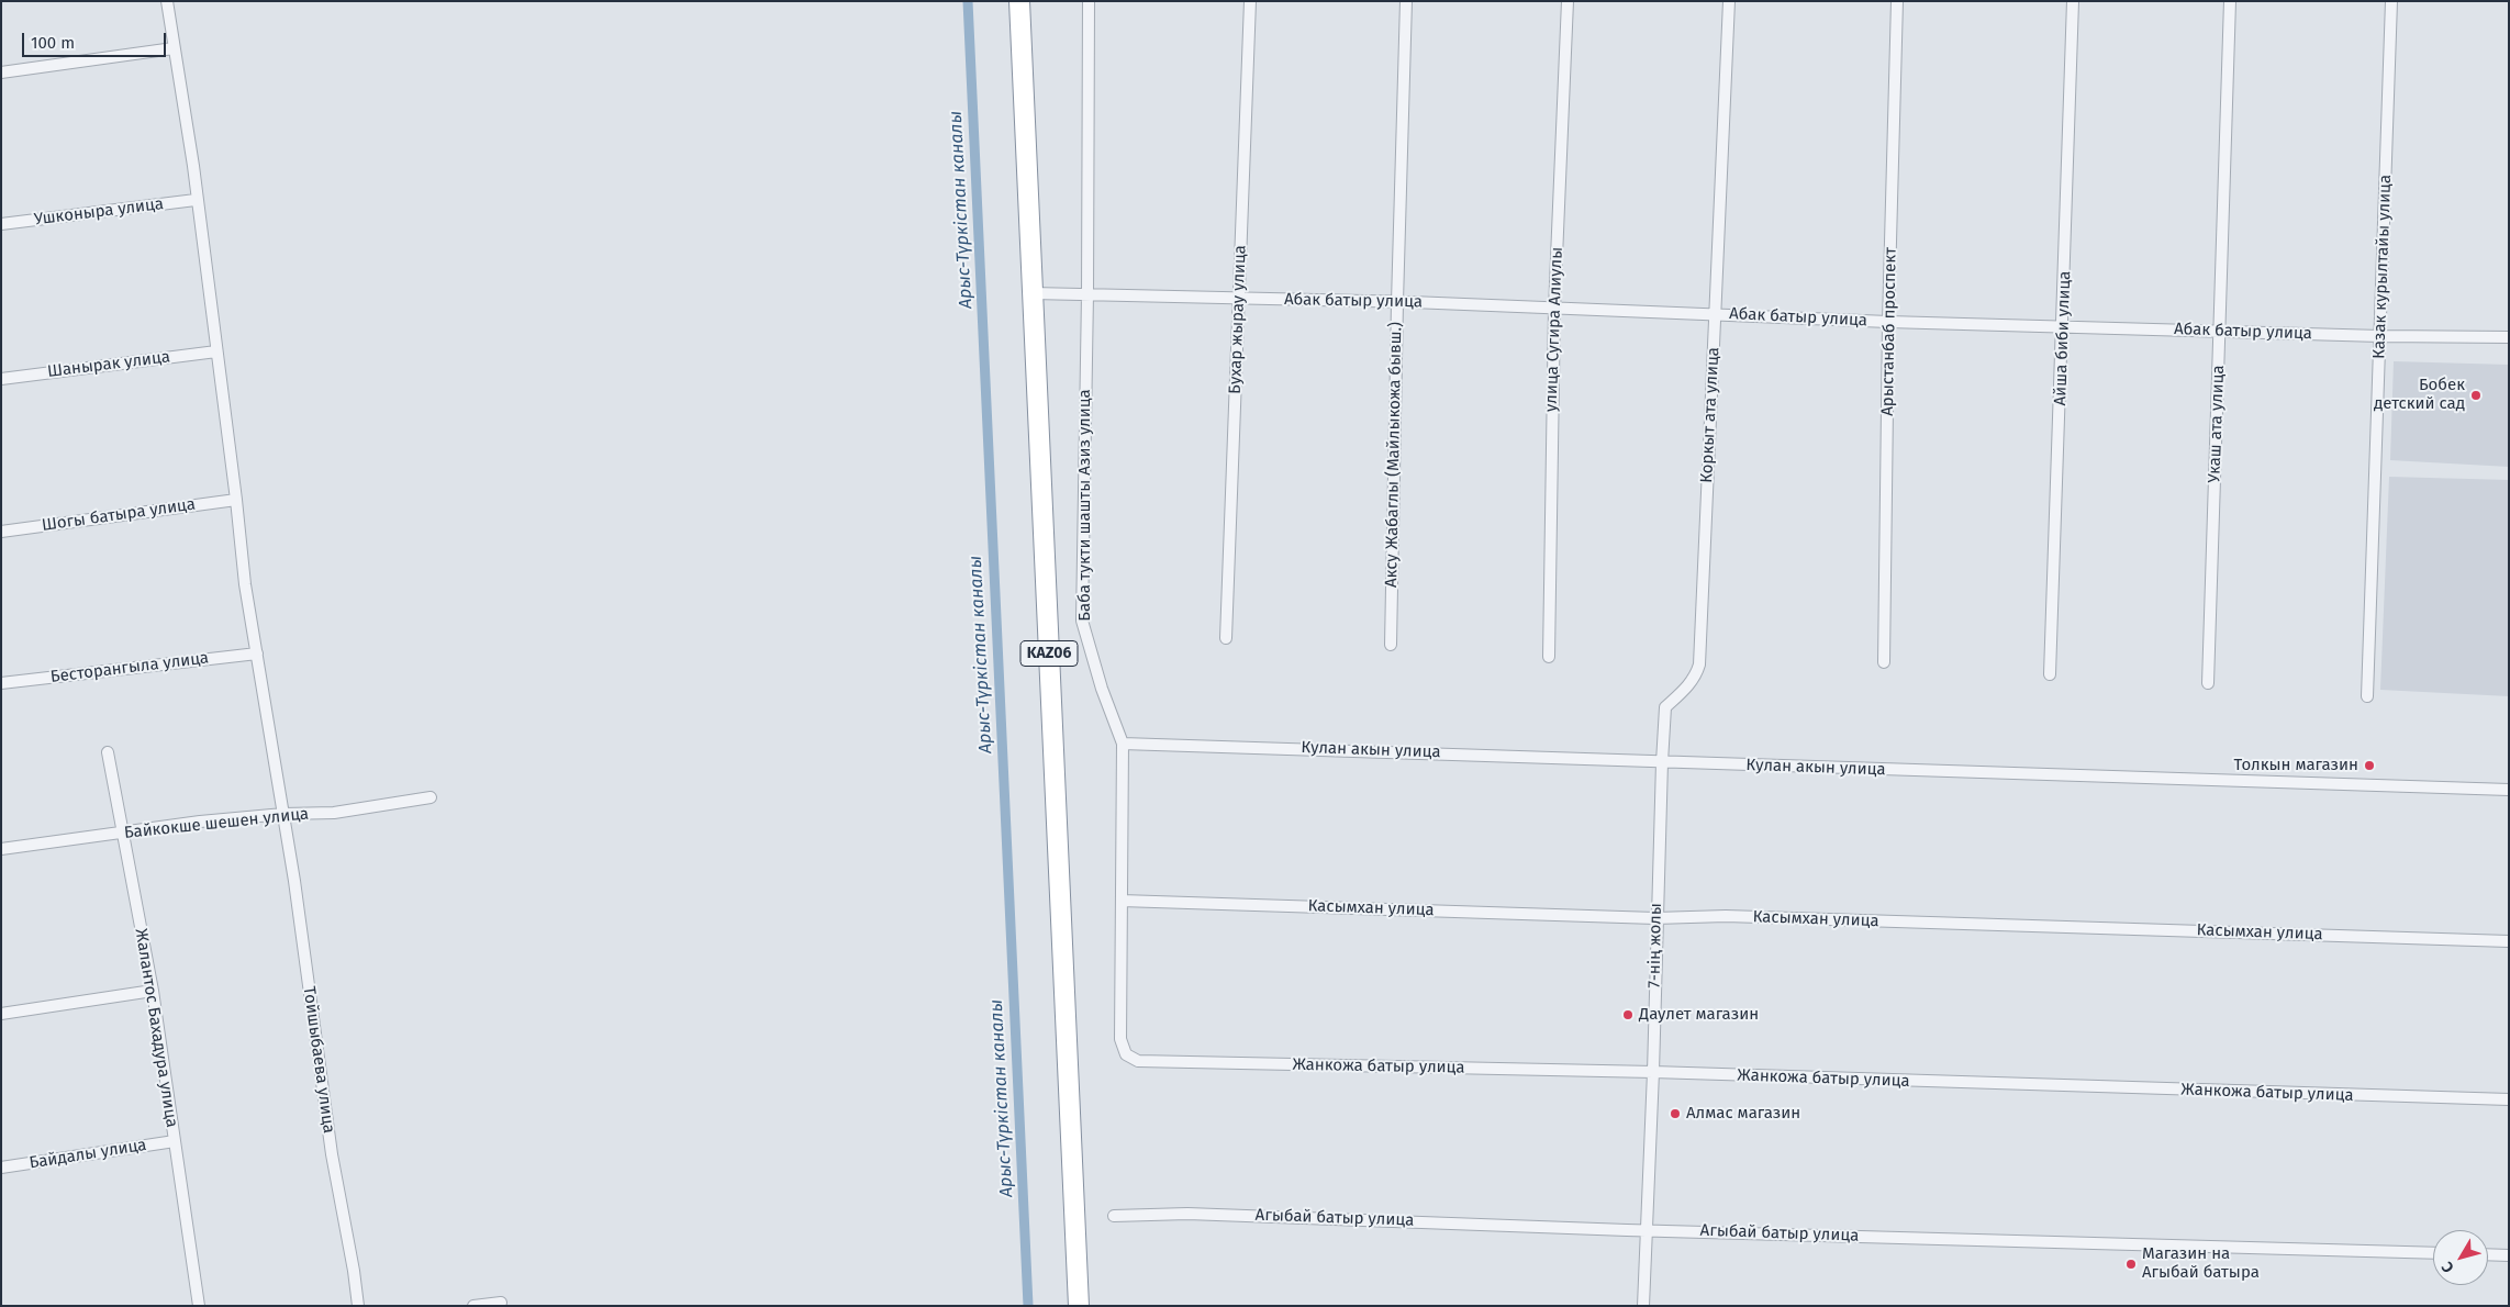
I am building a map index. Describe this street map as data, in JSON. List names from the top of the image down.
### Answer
{
  "streets": {
    "highway": ["KАZ06"],
    "street": [
      "Ушконыра улица",
      "Казак курылтайы улица",
      "Абак батыр улица",
      "Бухар жырау улица",
      "улица Сугира Алиулы",
      "Арыстанбаб проспект",
      "Айша биби улица",
      "Шанырак улица",
      "Коркыт ата улица",
      "Укаш ата улица",
      "Аксу Жабаглы (Майлыкожа бывш.)",
      "Баба тукти шашты Азиз улица",
      "Шогы батыра улица",
      "Бесторангыла улица",
      "Кулан акын улица",
      "Байкокше шешен улица",
      "Касымхан улица",
      "7-нің жолы",
      "Жалантос Бахадура улица",
      "Тойшыбаева улица",
      "Жанкожа батыр улица",
      "Байдалы улица",
      "Агыбай батыр улица"
    ]
  },
  "crossings": [
    ["Ушконыра улица", "Тойшыбаева улица"],
    ["Казак курылтайы улица", "Абак батыр улица"],
    ["Абак батыр улица", "Бухар жырау улица"],
    ["Абак батыр улица", "улица Сугира Алиулы"],
    ["Абак батыр улица", "Арыстанбаб проспект"],
    ["Абак батыр улица", "Айша биби улица"],
    ["Абак батыр улица", "Коркыт ата улица"],
    ["Абак батыр улица", "Укаш ата улица"],
    ["Абак батыр улица", "Аксу Жабаглы (Майлыкожа бывш.)"],
    ["Абак батыр улица", "Баба тукти шашты Азиз улица"],
    ["Абак батыр улица", "KАZ06"],
    ["Шанырак улица", "Тойшыбаева улица"],
    ["Коркыт ата улица", "7-нің жолы"],
    ["Баба тукти шашты Азиз улица", "Кулан акын улица"],
    ["Баба тукти шашты Азиз улица", "Касымхан улица"],
    ["Баба тукти шашты Азиз улица", "Жанкожа батыр улица"],
    ["Шогы батыра улица", "Тойшыбаева улица"],
    ["Бесторангыла улица", "Тойшыбаева улица"],
    ["Кулан акын улица", "7-нің жолы"],
    ["Байкокше шешен улица", "Жалантос Бахадура улица"],
    ["Байкокше шешен улица", "Тойшыбаева улица"],
    ["Касымхан улица", "7-нің жолы"],
    ["7-нің жолы", "Жанкожа батыр улица"],
    ["7-нің жолы", "Агыбай батыр улица"],
    ["Жалантос Бахадура улица", "Байдалы улица"]
  ],
  "water": ["Арыс-Түркістан каналы"],
  "places": [
    "Бобек детский сад",
    "Толкын магазин",
    "Даулет магазин",
    "Алмас магазин",
    "Магазин на Агыбай батыра"
  ],
  "scale_bar": "100 m",
  "north": "bottom left"
}
